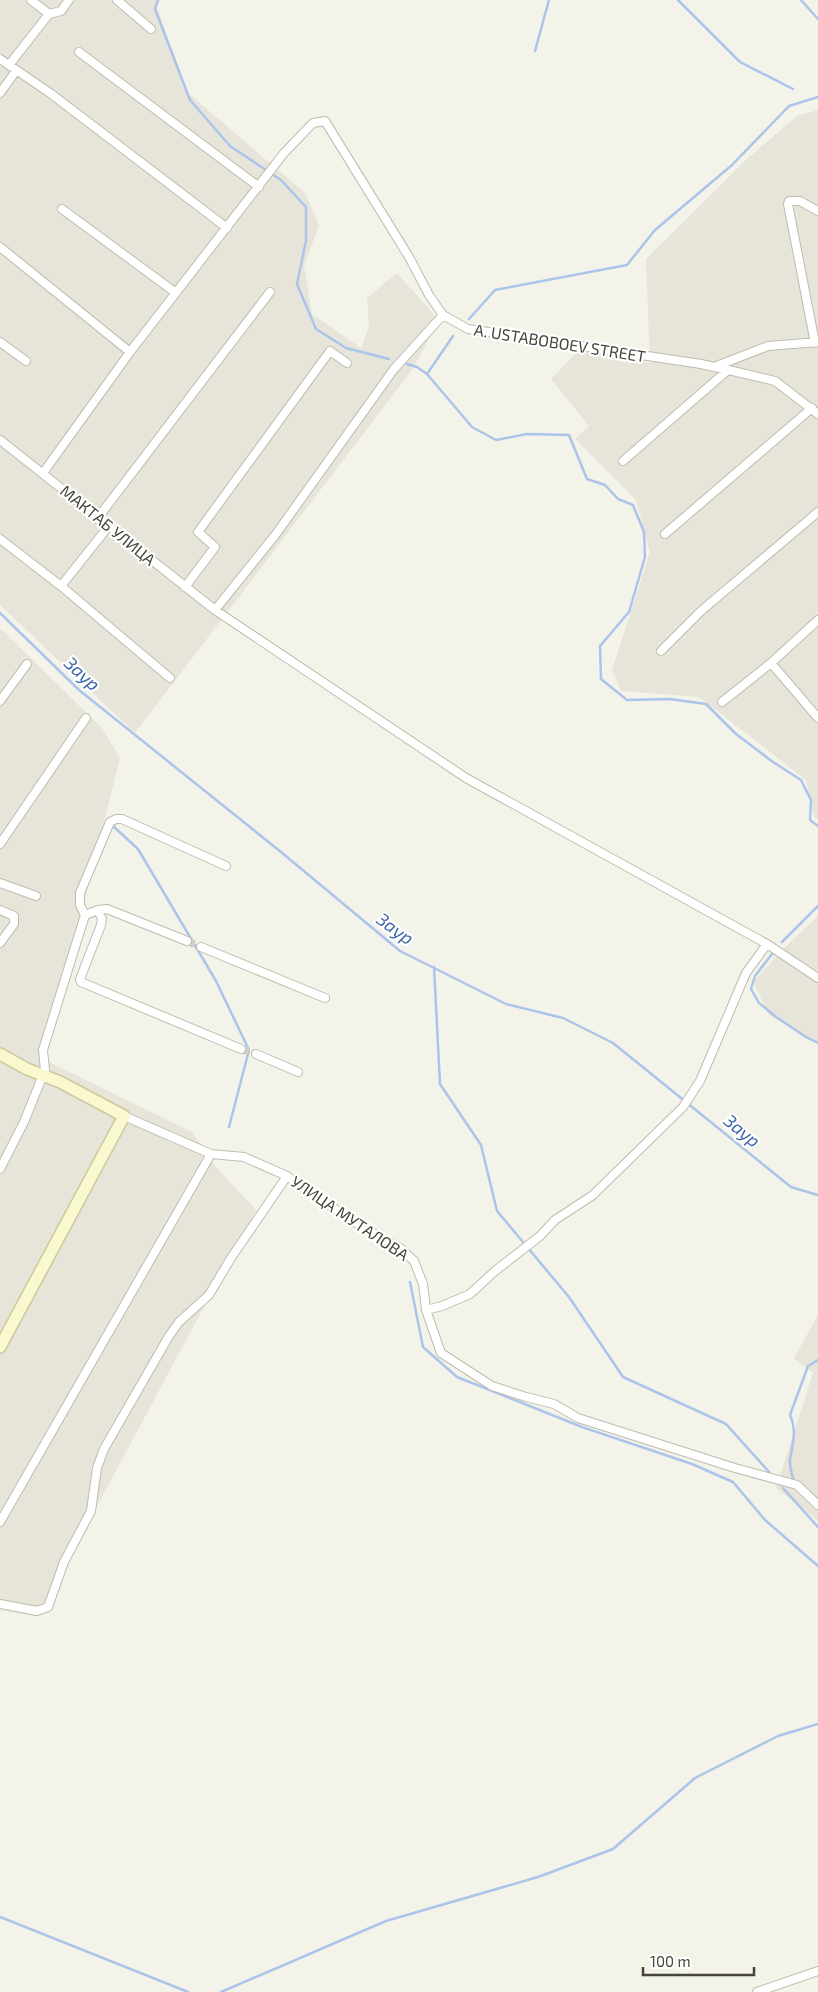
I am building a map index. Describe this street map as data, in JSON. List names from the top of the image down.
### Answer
{
  "streets": {
    "street": ["A. USTABOBOEV STREET", "МАКТАБ УЛИЦА", "УЛИЦА МУТАЛОВА"]
  },
  "water": ["Заур"],
  "scale_bar": "100 m"
}
